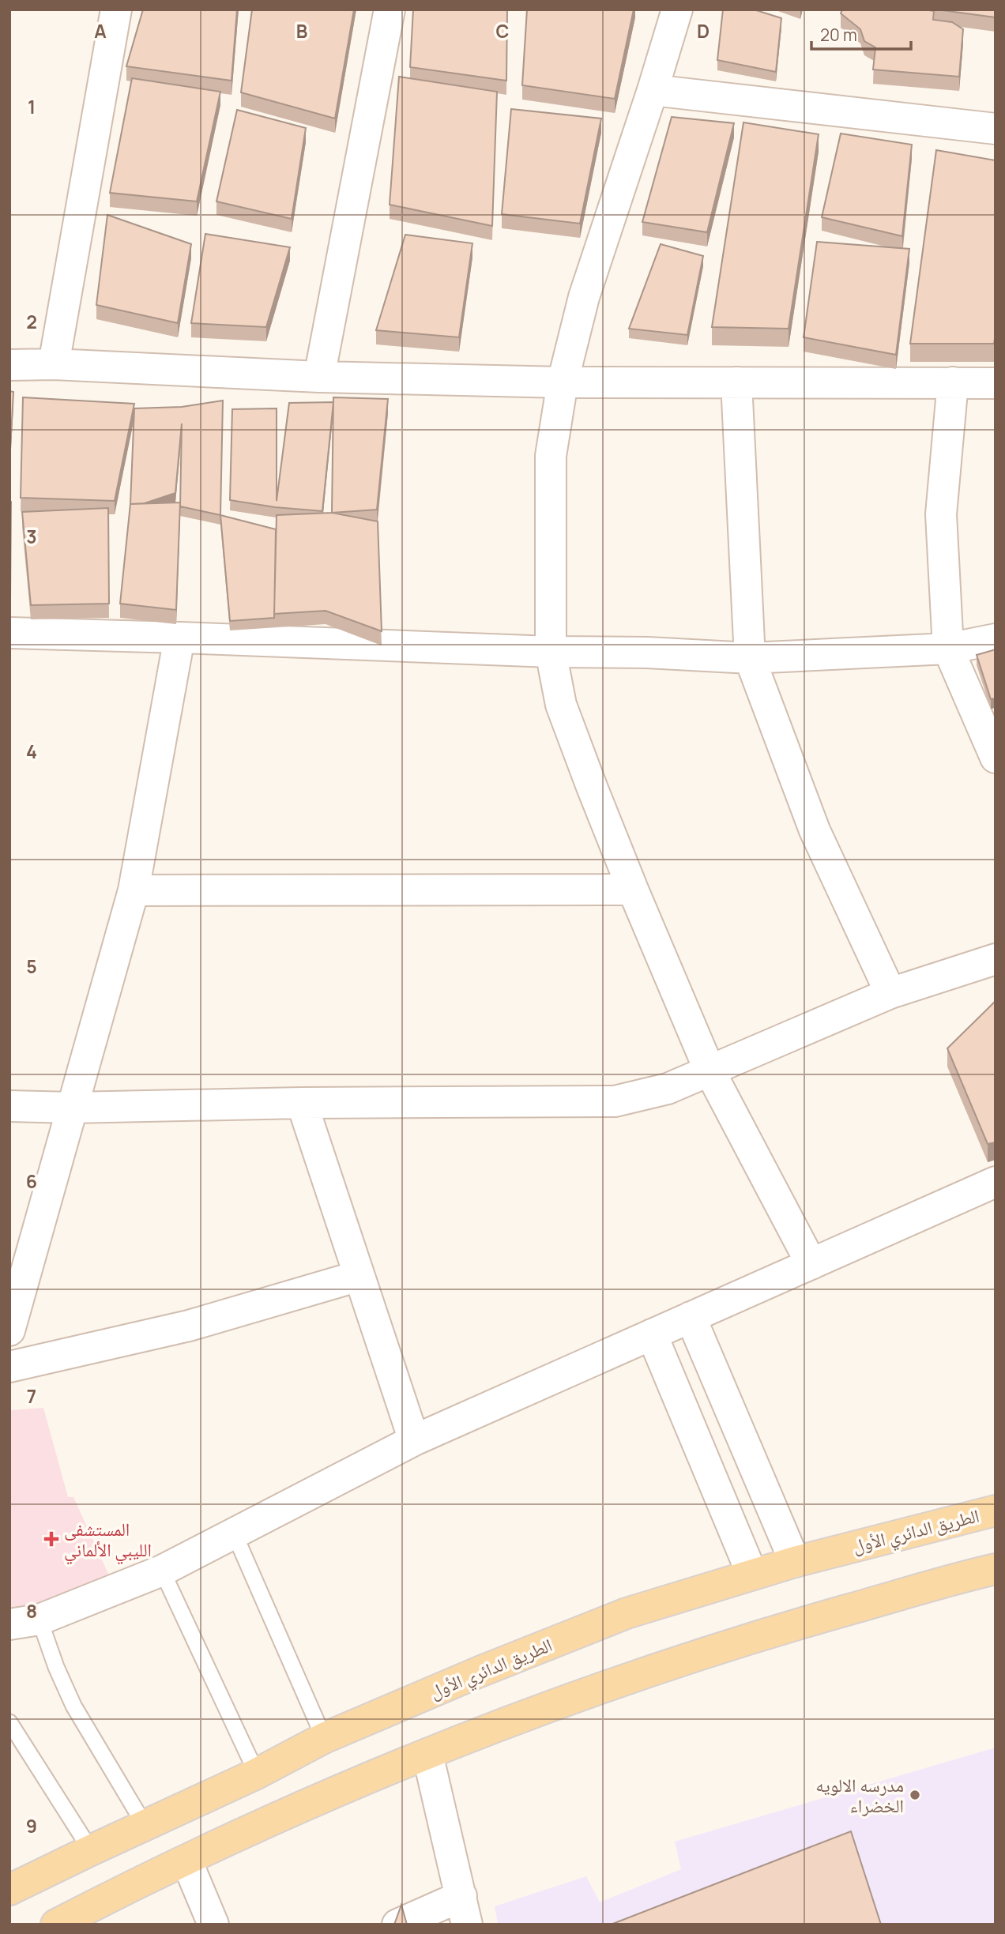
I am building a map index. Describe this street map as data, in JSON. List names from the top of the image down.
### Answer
{
  "streets": {
    "main road": ["الطريق الدائري الأول"]
  },
  "places": {
    "health": ["المستشفى الليبي الألماني"],
    "other": ["مدرسه الالويه الخضراء"]
  },
  "scale_bar": "20 m",
  "grid": {
    "columns": [
      "A",
      "B",
      "C",
      "D"
    ],
    "rows": [
      "1",
      "2",
      "3",
      "4",
      "5",
      "6",
      "7",
      "8",
      "9"
    ]
  }
}
